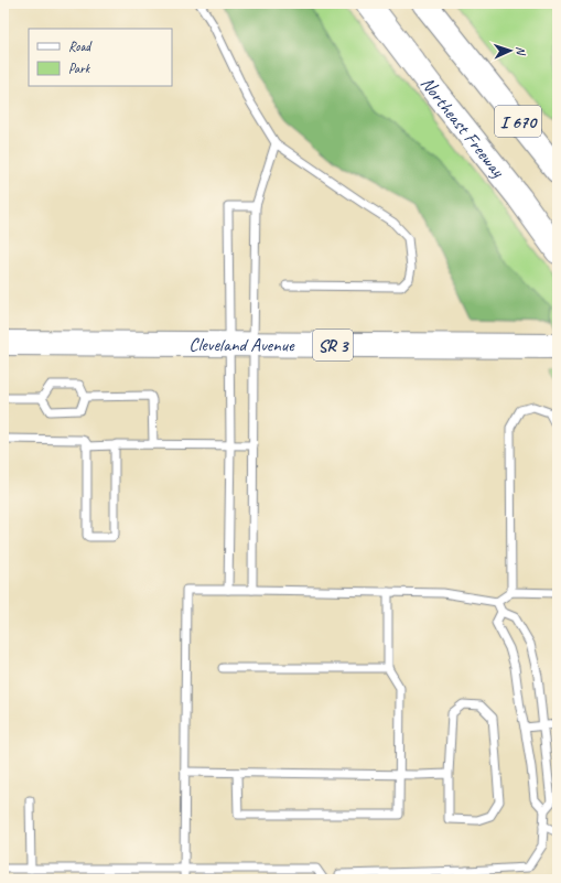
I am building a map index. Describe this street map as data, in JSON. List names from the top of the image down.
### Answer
{
  "streets": {
    "main road": [
      "I 670",
      "Northeast Freeway",
      "Cleveland Avenue",
      "SR 3"
    ]
  },
  "legend": ["Road", "Park"],
  "north": "right"
}
